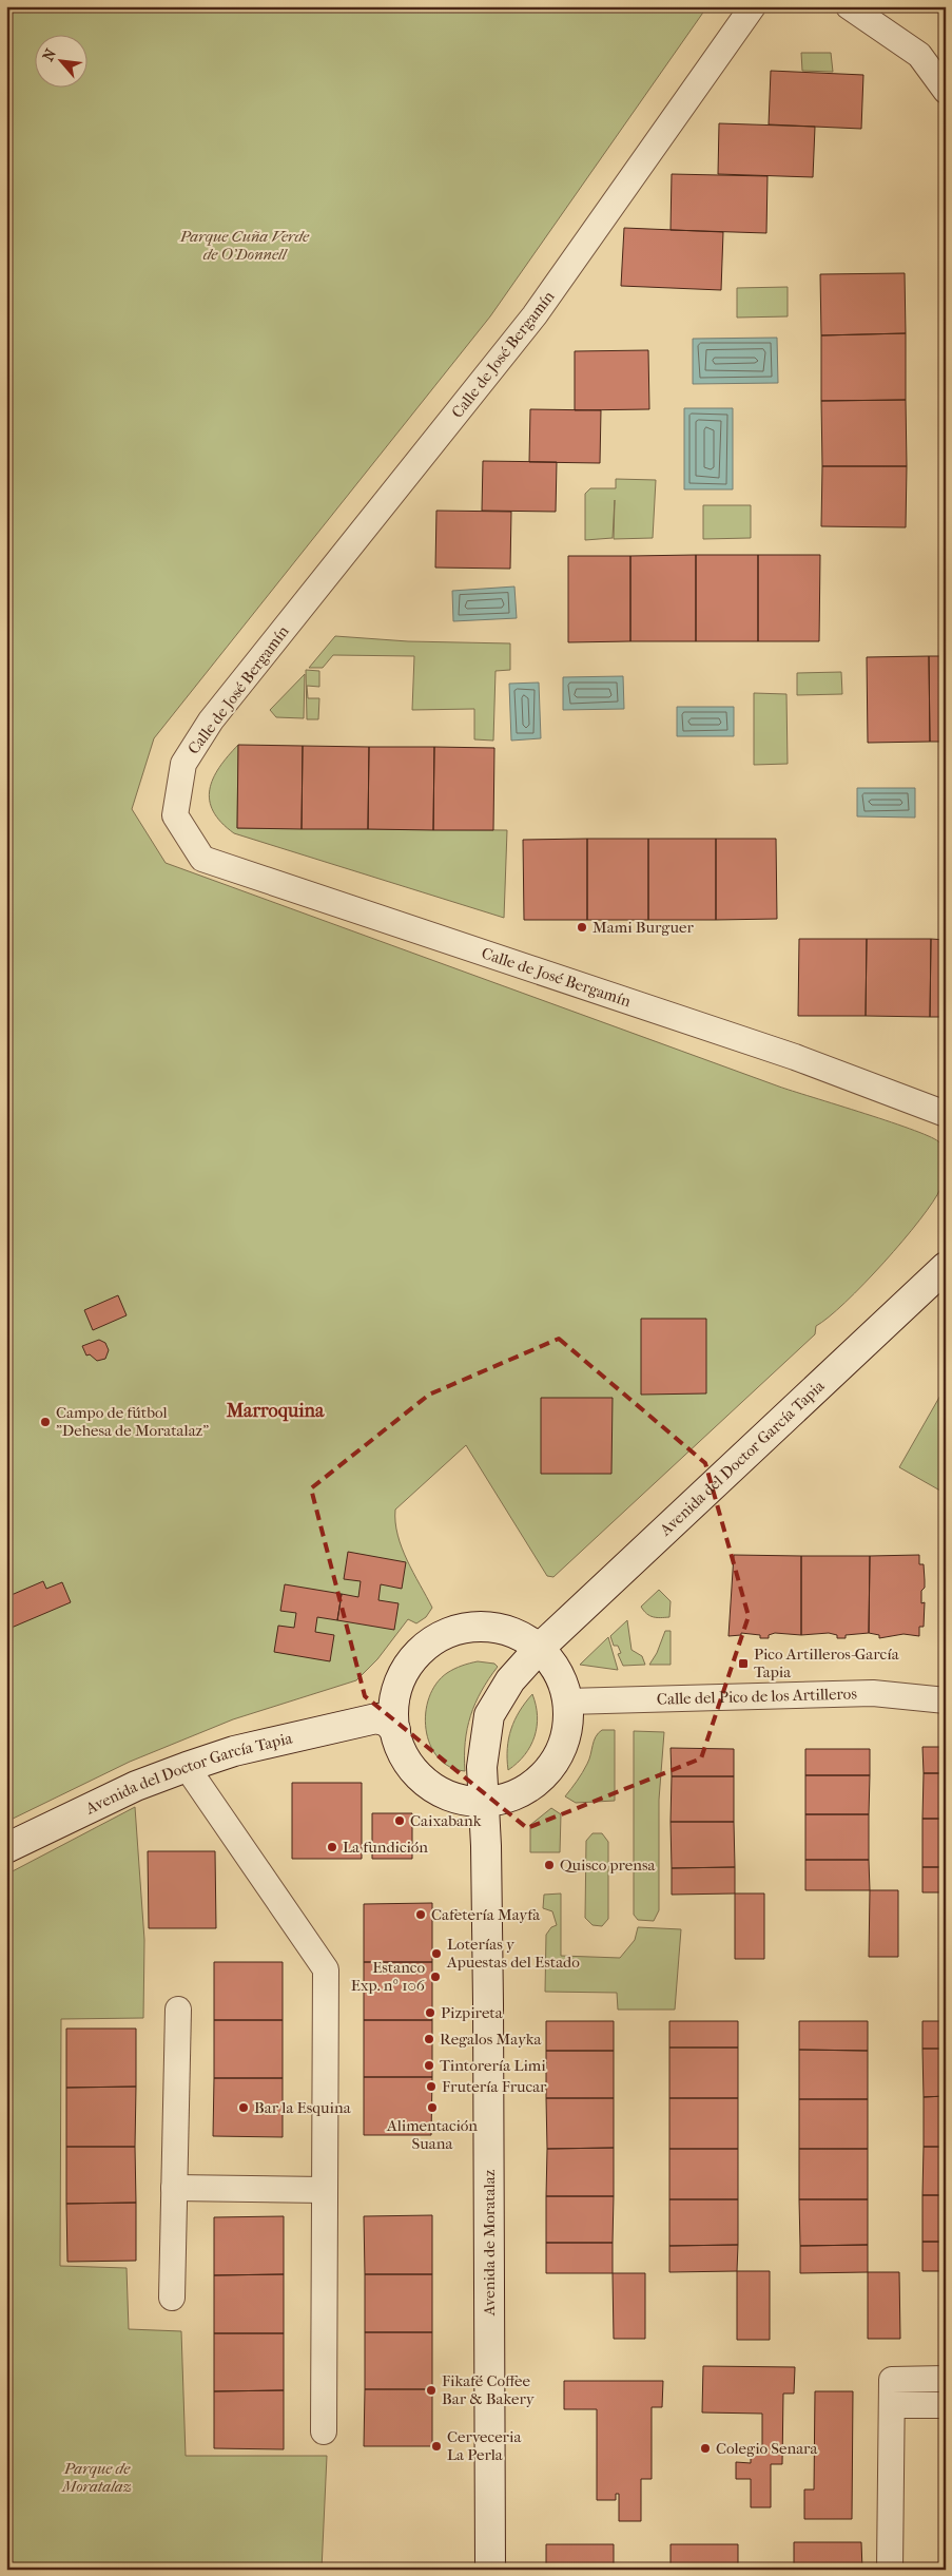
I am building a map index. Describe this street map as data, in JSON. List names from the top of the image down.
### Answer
{
  "streets": {
    "main road": ["Avenida del Doctor García Tapia", "Avenida de Moratalaz"],
    "street": ["Calle de José Bergamín", "Calle del Pico de los Artilleros"]
  },
  "crossings": [
    ["Avenida del Doctor García Tapia", "Avenida de Moratalaz"]
  ],
  "districts": ["Marroquina"],
  "parks": ["Parque Cuña Verde de O'Donnell", "Parque de Moratalaz"],
  "places": {
    "other": [
      "Mami Burguer",
      "Campo de fútbol \"Dehesa de Moratalaz\"",
      "Caixabank",
      "La fundición",
      "Quisco prensa",
      "Cafetería Mayfa",
      "Loterías y Apuestas del Estado",
      "Estanco Exp. nº 106",
      "Pizpireta",
      "Regalos Mayka",
      "Tintorería Limi",
      "Frutería Frucar",
      "Bar la Esquina",
      "Alimentación Suana",
      "Fikafé Coffee Bar & Bakery",
      "Cerveceria La Perla",
      "Colegio Senara"
    ],
    "transit": ["Pico Artilleros-García Tapia"]
  },
  "north": "top left"
}
